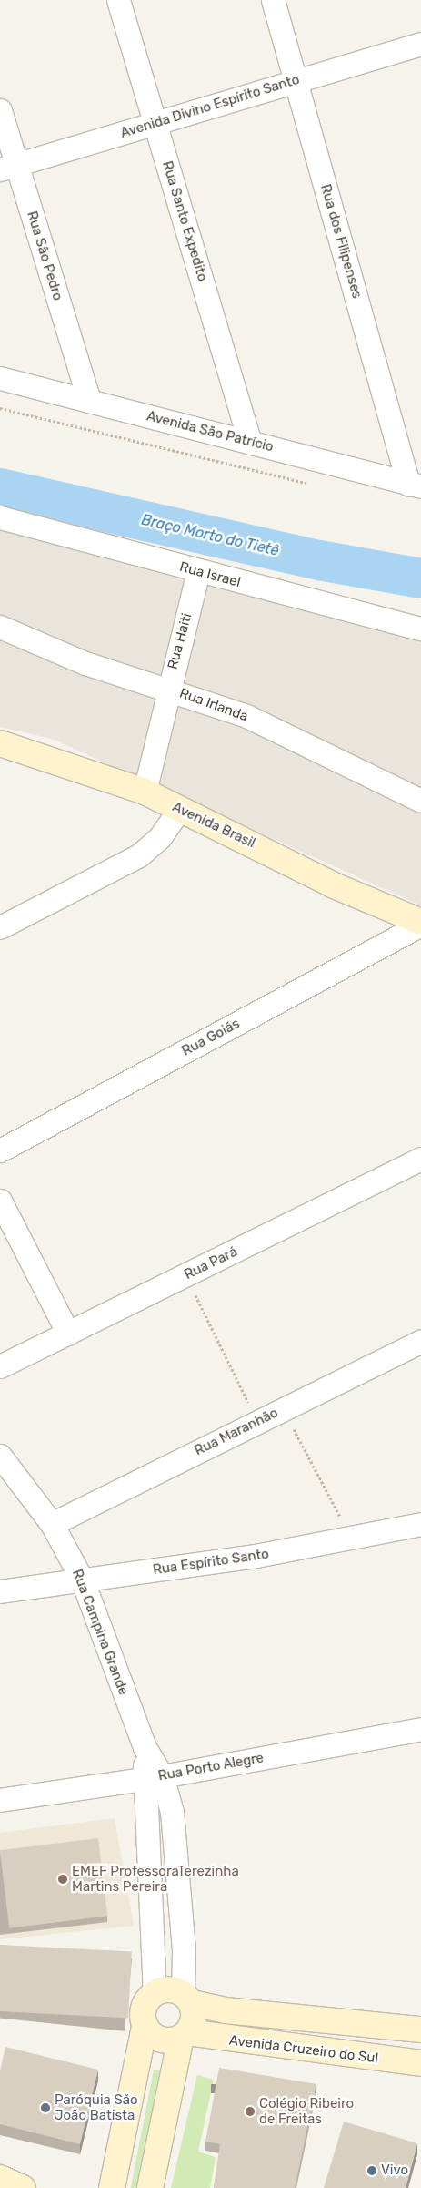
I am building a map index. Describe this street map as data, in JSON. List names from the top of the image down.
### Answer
{
  "streets": {
    "street": [
      "Avenida Divino Espírito Santo",
      "Rua Santo Expedito",
      "Rua dos Filipenses",
      "Rua São Pedro",
      "Avenida São Patrício",
      "Rua Israel",
      "Rua Haiti",
      "Rua Irlanda",
      "Avenida Brasil",
      "Rua Goiás",
      "Rua Pará",
      "Rua Maranhão",
      "Rua Espírito Santo",
      "Rua Campina Grande",
      "Rua Porto Alegre",
      "Avenida Cruzeiro do Sul"
    ]
  },
  "crossings": [
    ["Avenida Divino Espírito Santo", "Rua Santo Expedito"],
    ["Avenida Divino Espírito Santo", "Rua dos Filipenses"],
    ["Avenida Divino Espírito Santo", "Rua São Pedro"],
    ["Rua Santo Expedito", "Avenida São Patrício"],
    ["Rua dos Filipenses", "Avenida São Patrício"],
    ["Rua São Pedro", "Avenida São Patrício"],
    ["Rua Israel", "Rua Haiti"],
    ["Rua Haiti", "Rua Irlanda"],
    ["Rua Haiti", "Avenida Brasil"],
    ["Avenida Brasil", "Rua Goiás"],
    ["Rua Maranhão", "Rua Campina Grande"],
    ["Rua Espírito Santo", "Rua Campina Grande"],
    ["Rua Campina Grande", "Rua Porto Alegre"],
    ["Rua Campina Grande", "Avenida Cruzeiro do Sul"]
  ],
  "water": ["Braço Morto do Tietê"],
  "places": [
    "EMEF ProfessoraTerezinha Martins Pereira",
    "Paróquia São João Batista",
    "Colégio Ribeiro de Freitas",
    "Vivo"
  ]
}
